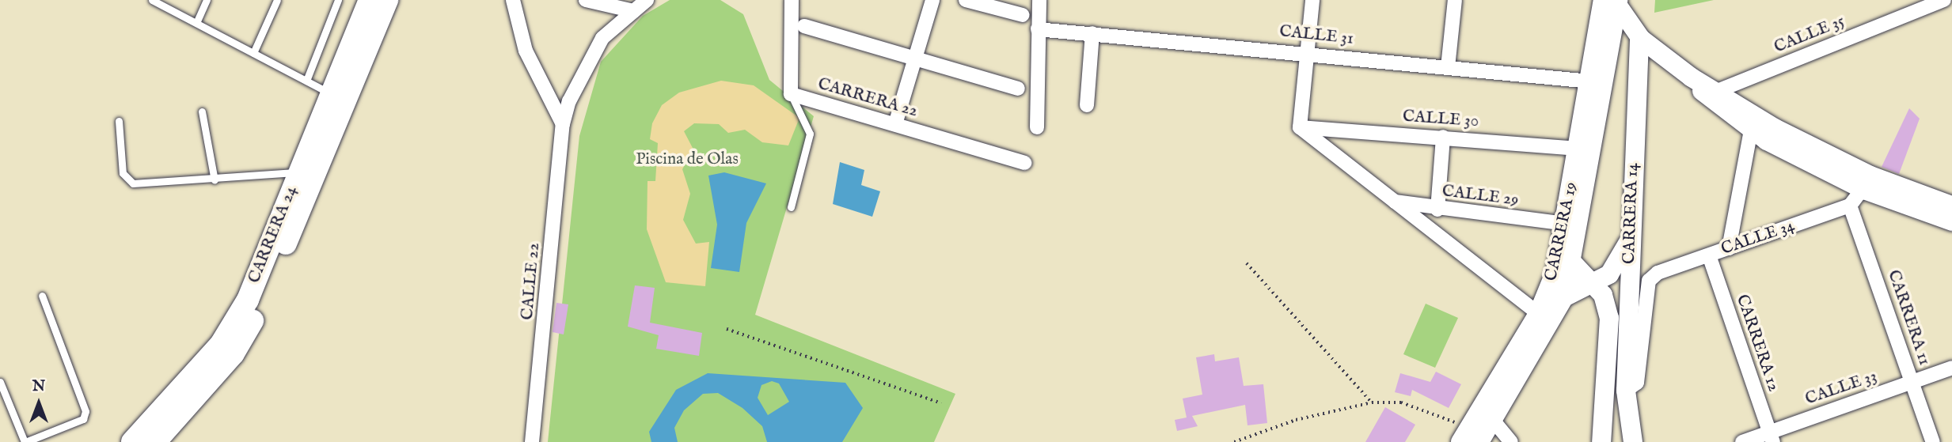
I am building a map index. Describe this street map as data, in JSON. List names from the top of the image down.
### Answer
{
  "streets": {
    "main road": ["CARRERA 24"],
    "street": [
      "CALLE 35",
      "CALLE 31",
      "CARRERA 22",
      "CALLE 30",
      "CALLE 29",
      "CARRERA 14",
      "CARRERA 19",
      "CALLE 34",
      "CALLE 22",
      "CARRERA 11",
      "CARRERA 12",
      "CALLE 33"
    ]
  },
  "crossings": [
    ["CALLE 31", "CARRERA 19"],
    ["CALLE 30", "CARRERA 19"],
    ["CALLE 29", "CARRERA 19"],
    ["CARRERA 14", "CALLE 34"],
    ["CALLE 34", "CARRERA 11"],
    ["CALLE 34", "CARRERA 12"],
    ["CARRERA 11", "CALLE 33"],
    ["CARRERA 12", "CALLE 33"]
  ],
  "parks": ["Piscina de Olas"],
  "north": "top"
}
